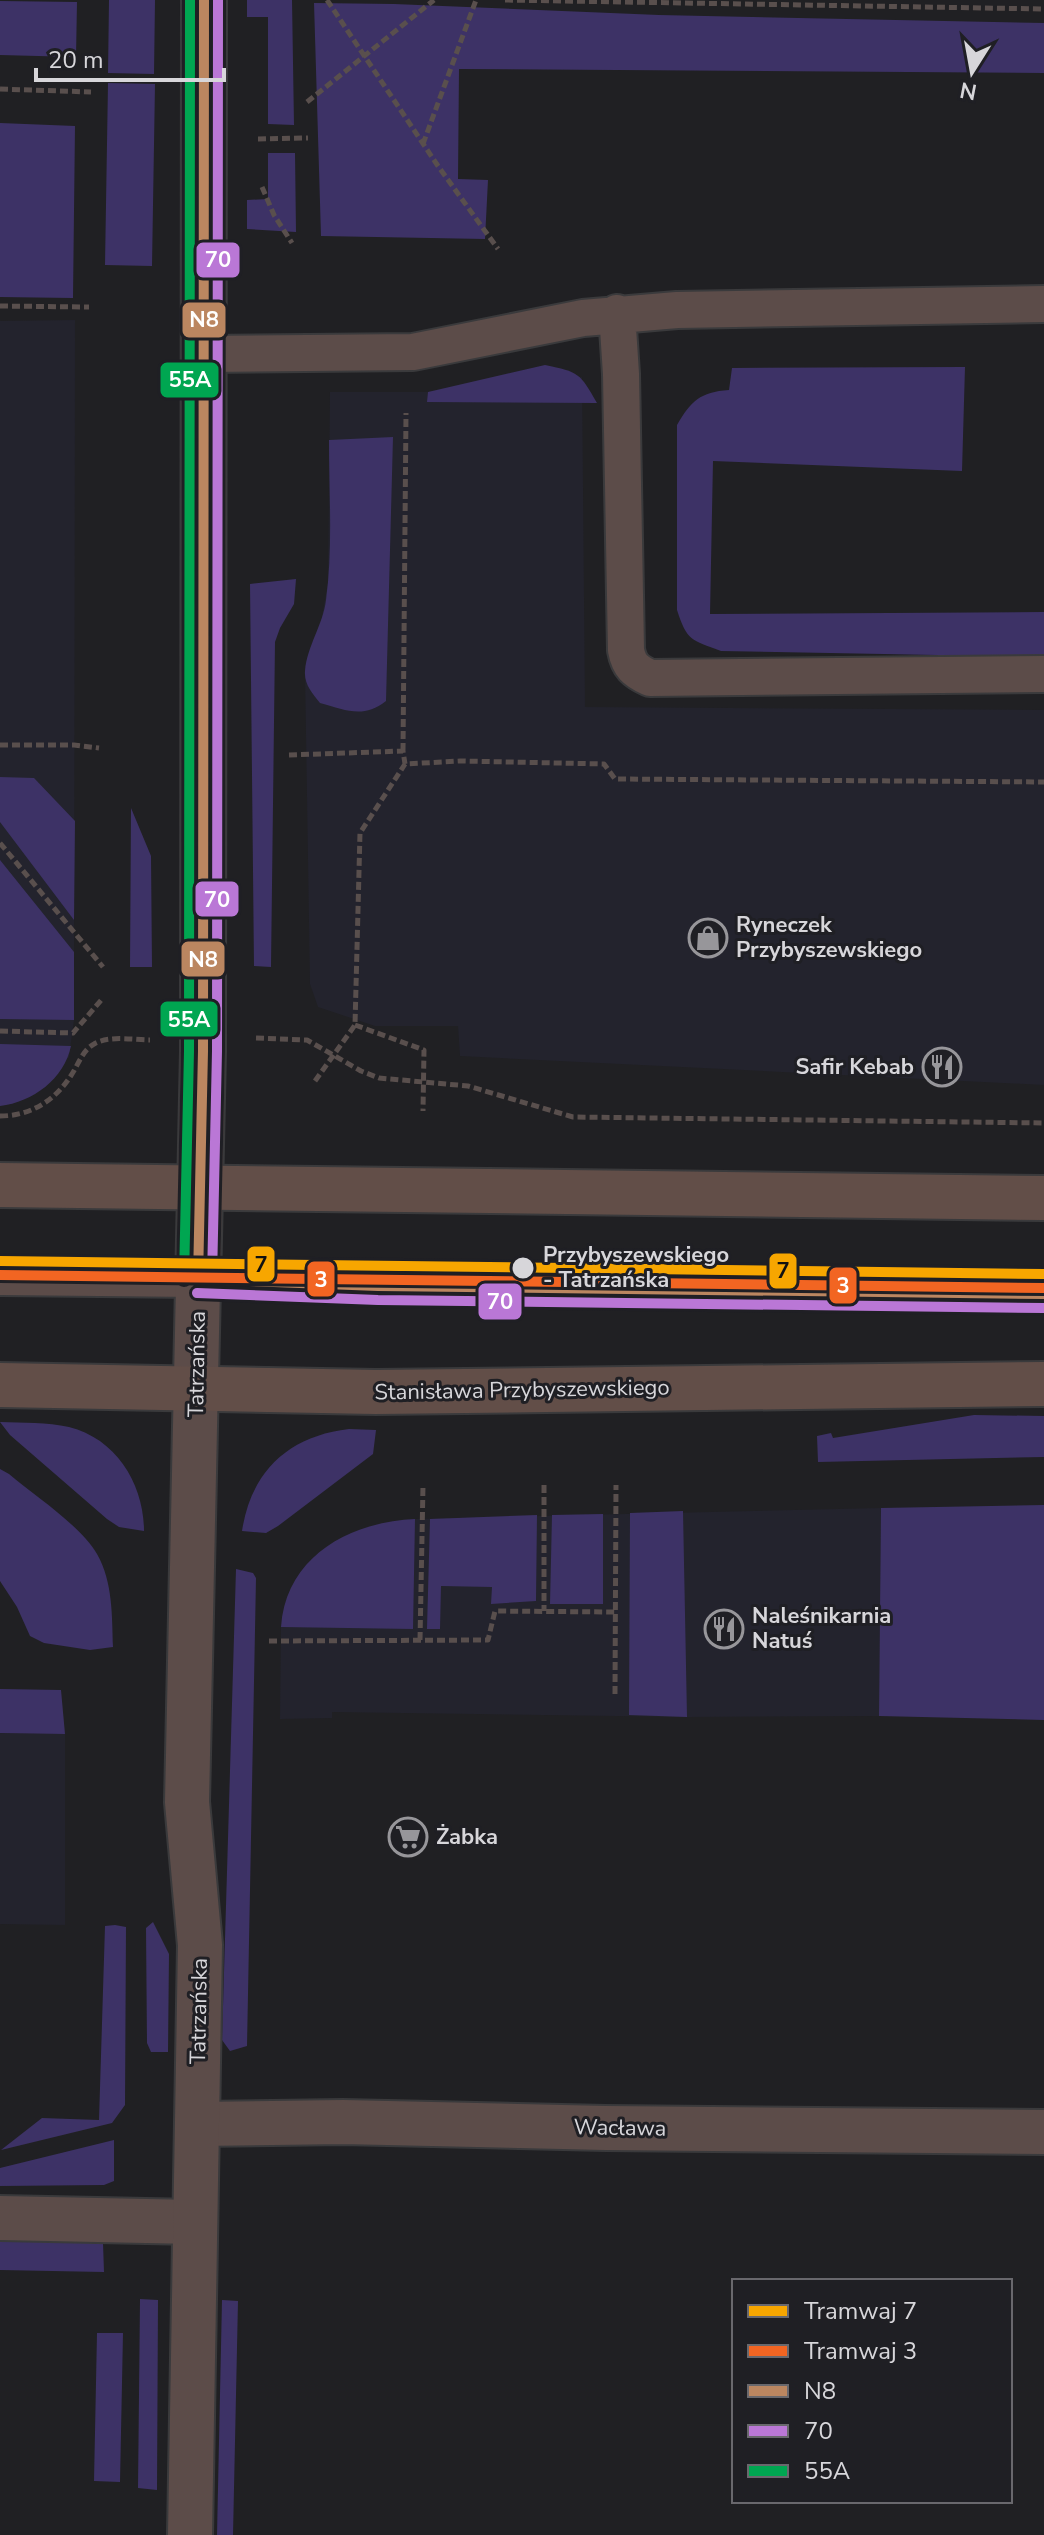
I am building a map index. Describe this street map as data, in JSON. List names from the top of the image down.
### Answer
{
  "streets": {
    "main road": ["Stanisława Przybyszewskiego"],
    "street": ["Tatrzańska", "Wacława"]
  },
  "crossings": [
    ["Tatrzańska", "Stanisława Przybyszewskiego"],
    ["Tatrzańska", "Wacława"]
  ],
  "places": {
    "shop": ["Ryneczek Przybyszewskiego"],
    "restaurant": ["Safir Kebab", "Naleśnikarnia Natuś"],
    "other": ["Przybyszewskiego - Tatrzańska"],
    "supermarket": ["Żabka"]
  },
  "lines": [
    "transit line N8",
    "transit line 70",
    "transit line 55A",
    "tram line 7",
    "tram line 3"
  ],
  "legend": [
    "Tramwaj 7",
    "Tramwaj 3",
    "N8",
    "70",
    "55A"
  ],
  "scale_bar": "20 m",
  "north": "bottom"
}
